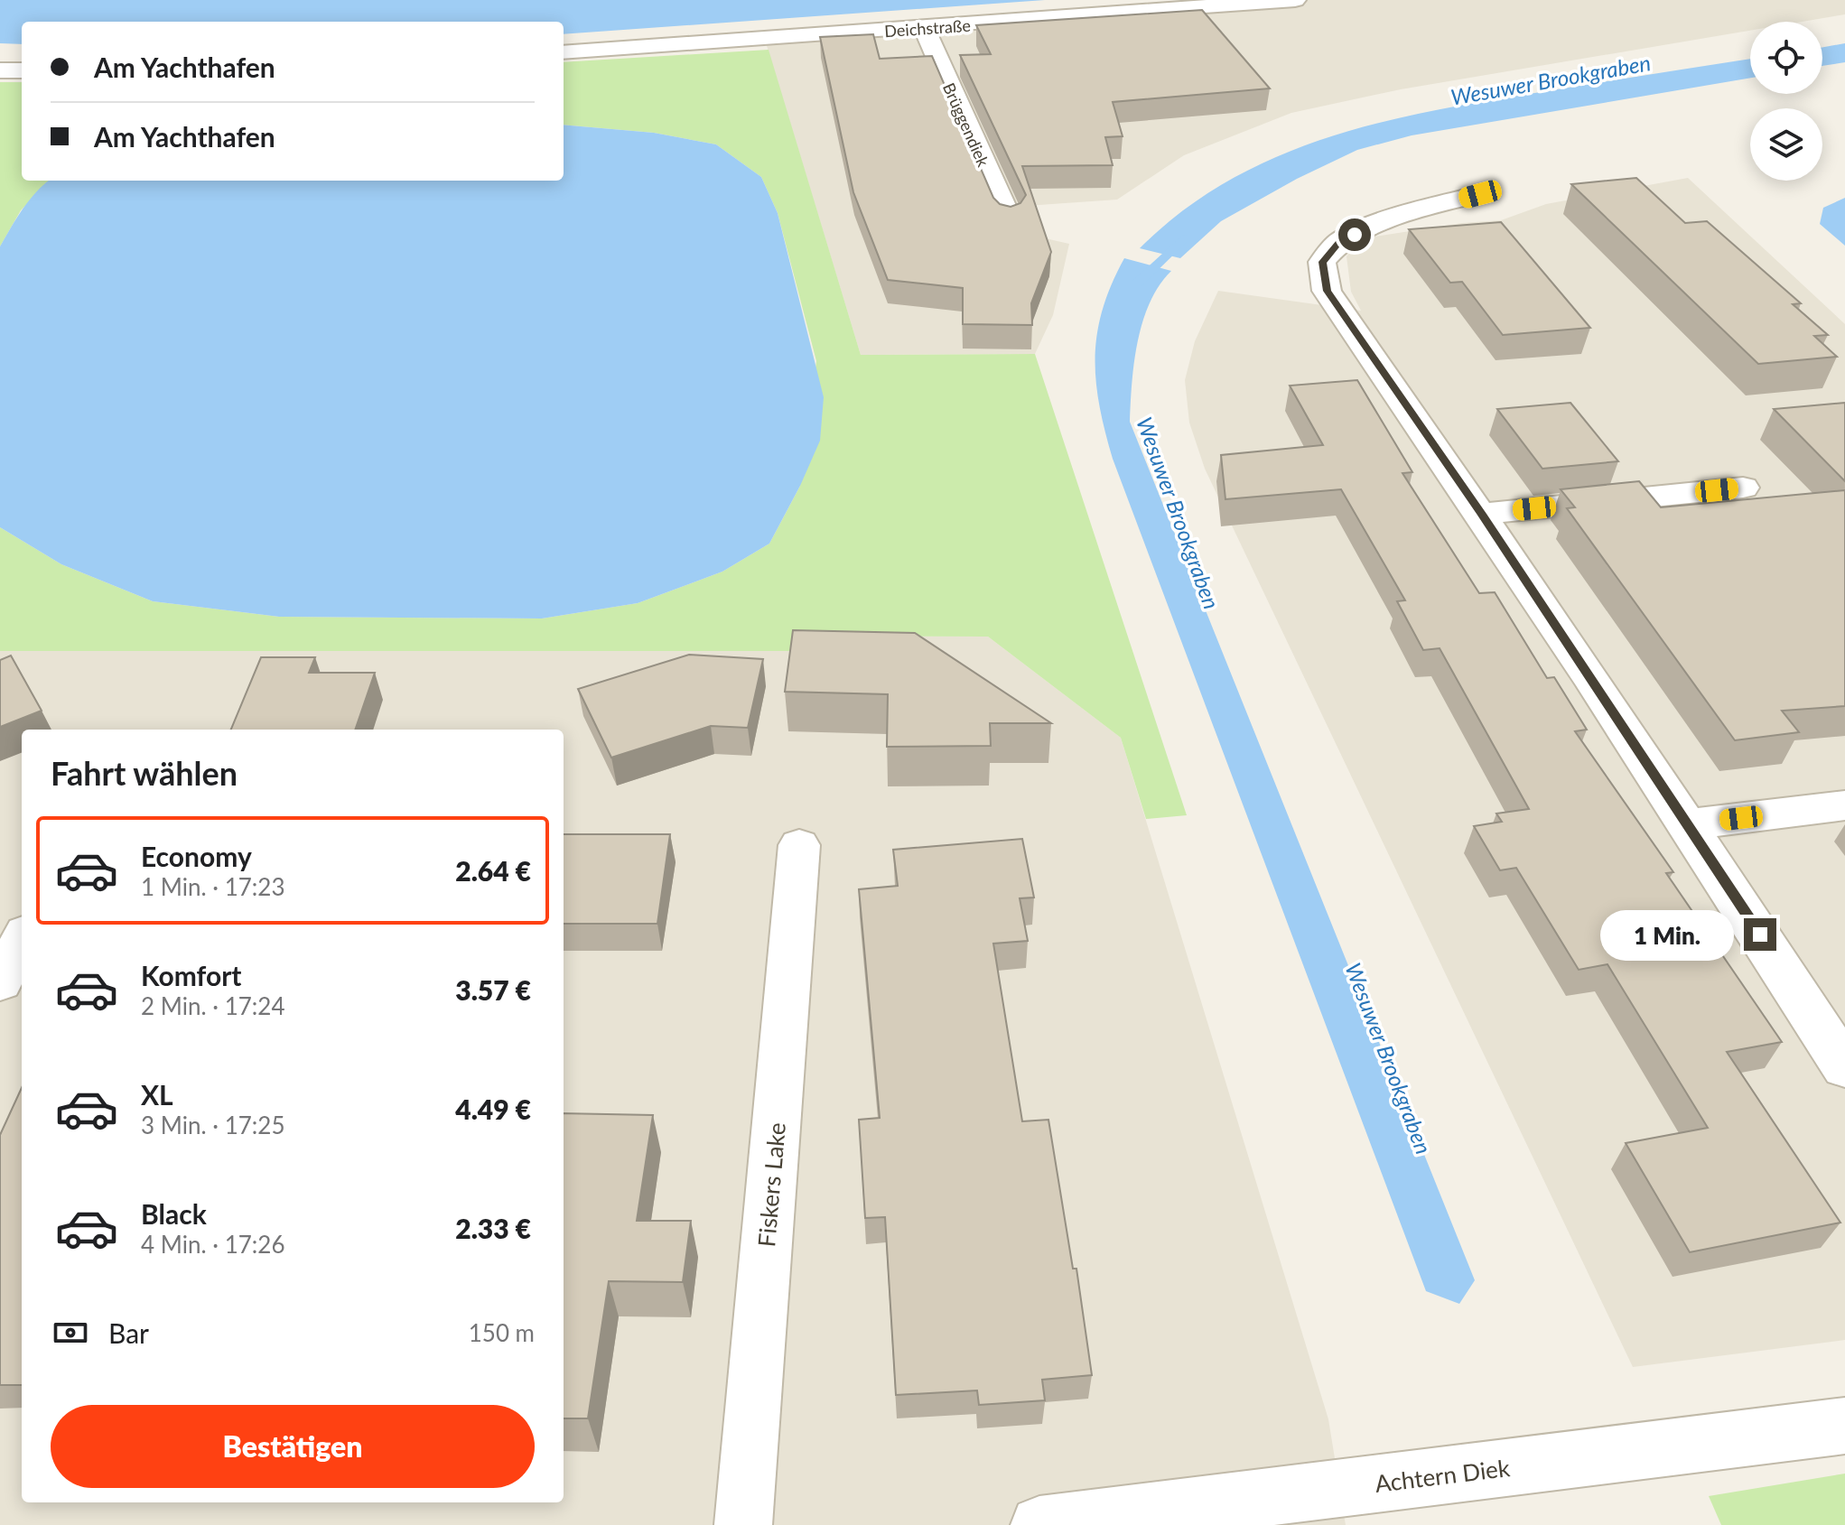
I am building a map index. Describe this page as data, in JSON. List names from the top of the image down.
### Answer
{
  "streets": {
    "street": [
      "Deichstraße",
      "Brüggendiek",
      "Fiskers Lake",
      "Achtern Diek"
    ]
  },
  "crossings": [
    ["Deichstraße", "Brüggendiek"]
  ],
  "water": ["Wesuwer Brookgraben"],
  "page": {
    "banner": ["Am Yachthafen", "Am Yachthafen"],
    "heading": "Fahrt wählen",
    "list": [
      {
        "name": "Economy",
        "note": "1 Min. · 17:23",
        "value": "2.64 €"
      },
      {
        "name": "Komfort",
        "note": "2 Min. · 17:24",
        "value": "3.57 €"
      },
      {
        "name": "XL",
        "note": "3 Min. · 17:25",
        "value": "4.49 €"
      },
      {
        "name": "Black",
        "note": "4 Min. · 17:26",
        "value": "2.33 €"
      }
    ],
    "bubble": "1 Min.",
    "pay": ["Bar", "150 m"],
    "buttons": "Bestätigen"
  }
}
